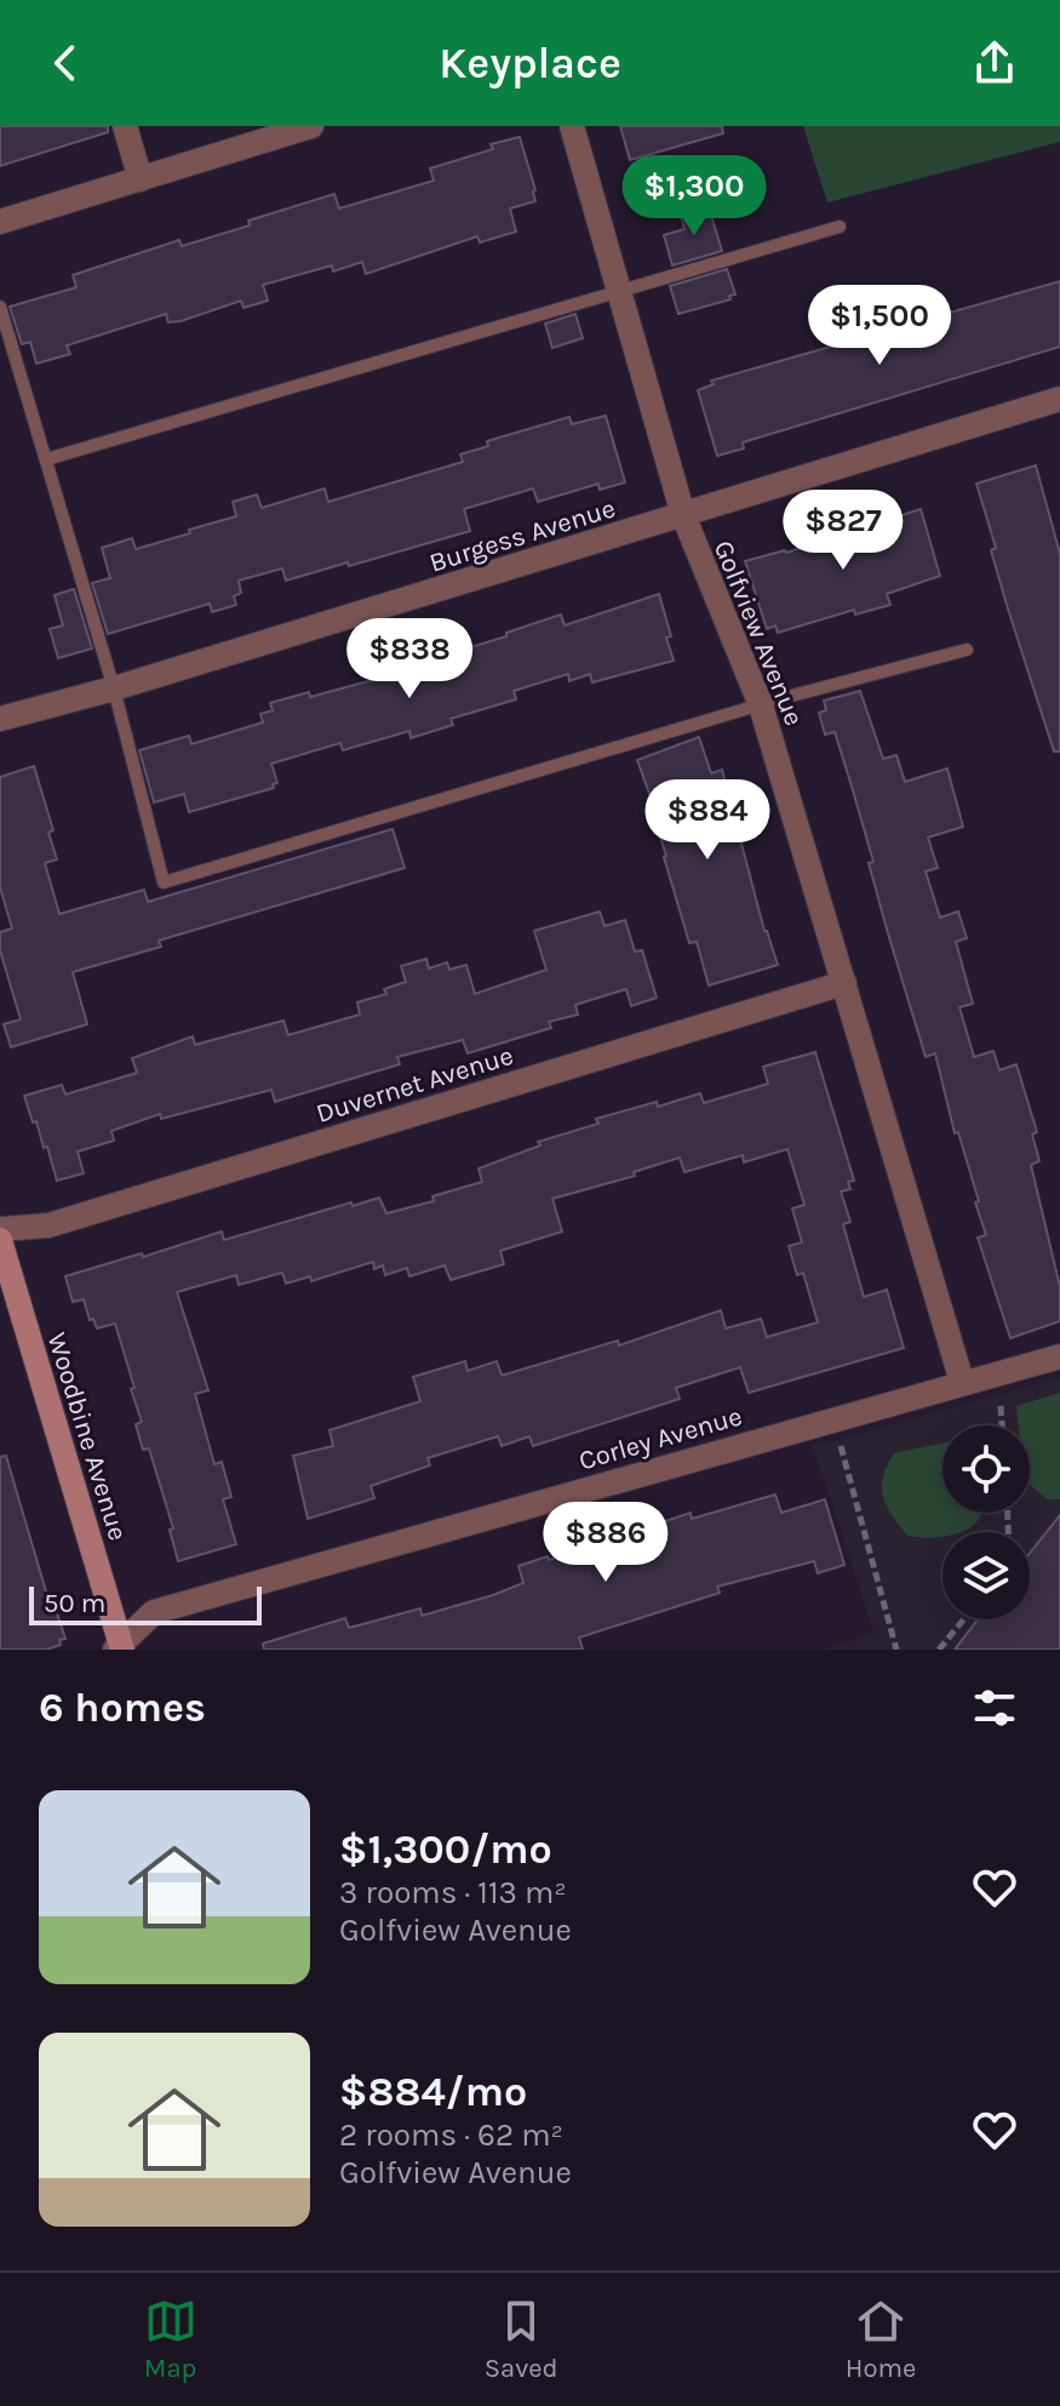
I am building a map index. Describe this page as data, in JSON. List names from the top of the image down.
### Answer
{
  "streets": {
    "main road": ["Woodbine Avenue"],
    "street": [
      "Burgess Avenue",
      "Golfview Avenue",
      "Duvernet Avenue",
      "Corley Avenue"
    ]
  },
  "crossings": [
    ["Burgess Avenue", "Golfview Avenue"],
    ["Golfview Avenue", "Duvernet Avenue"],
    ["Golfview Avenue", "Corley Avenue"],
    ["Woodbine Avenue", "Corley Avenue"]
  ],
  "scale_bar": "50 m",
  "page": {
    "header": "Keyplace",
    "price": [
      "$1,300",
      "$1,500",
      "$827",
      "$838",
      "$884",
      "$886"
    ],
    "scale": "50 m",
    "heading": "6 homes",
    "list": [
      {
        "name": "$1,300/mo",
        "note": "3 rooms · 113 m² · Golfview Avenue"
      },
      {
        "name": "$884/mo",
        "note": "2 rooms · 62 m² · Golfview Avenue"
      }
    ],
    "tabs": ["Map", "Saved", "Home"]
  }
}
